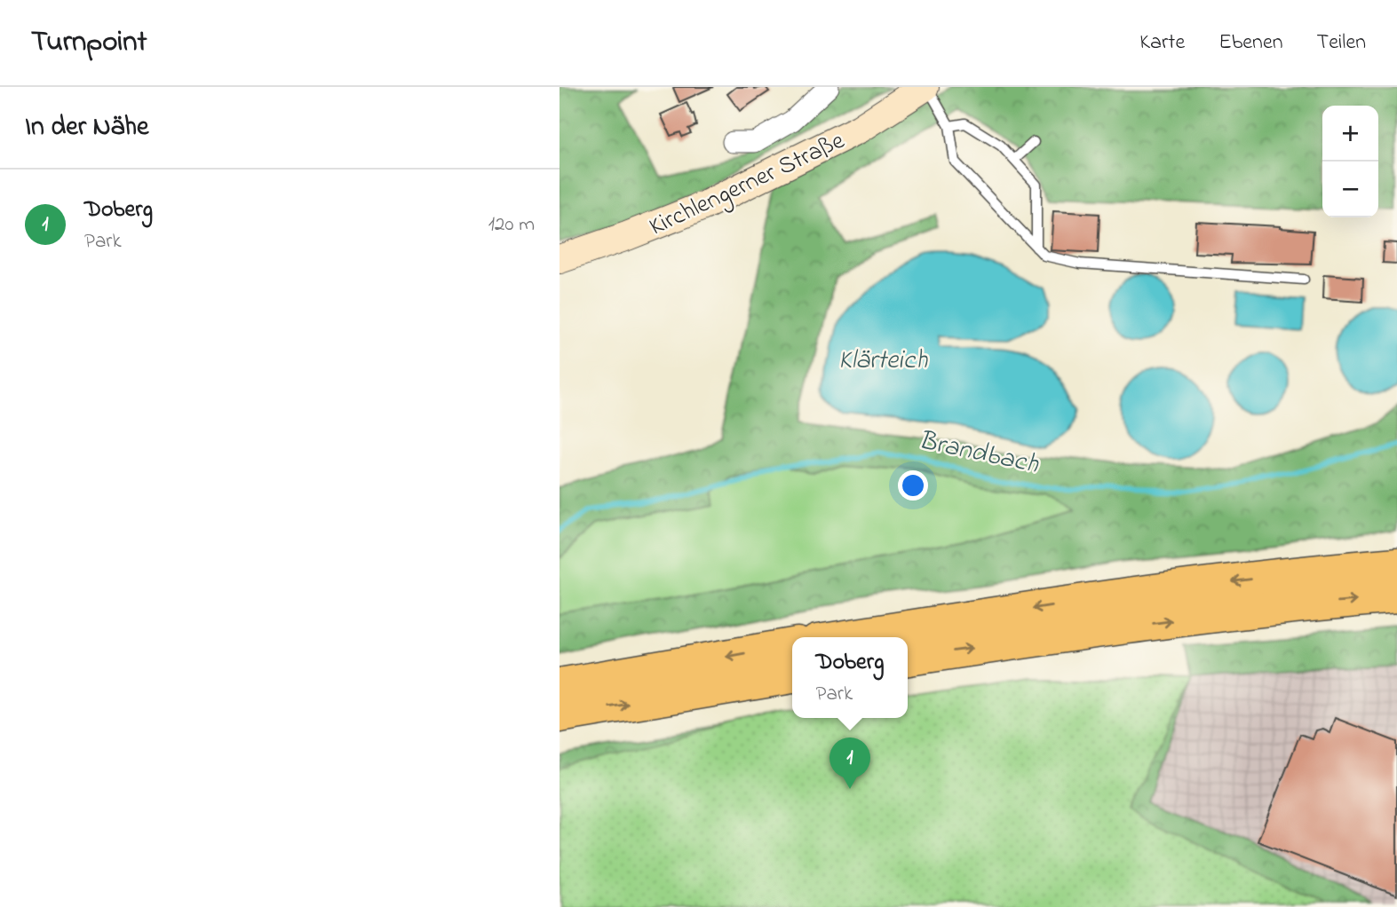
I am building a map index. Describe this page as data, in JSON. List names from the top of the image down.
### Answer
{
  "streets": {
    "street": ["Kirchlengerner Straße"]
  },
  "water": ["Klärteich", "Brandbach"],
  "page": {
    "header": "Turnpoint",
    "nav": ["Karte", "Ebenen", "Teilen"],
    "heading": "In der Nähe",
    "map_buttons": ["+", "−"],
    "list": [
      {
        "mark": "1",
        "name": "Doberg",
        "note": "Park",
        "value": "120 m"
      }
    ],
    "popup": ["Doberg", "Park"],
    "pins": "1"
  }
}
